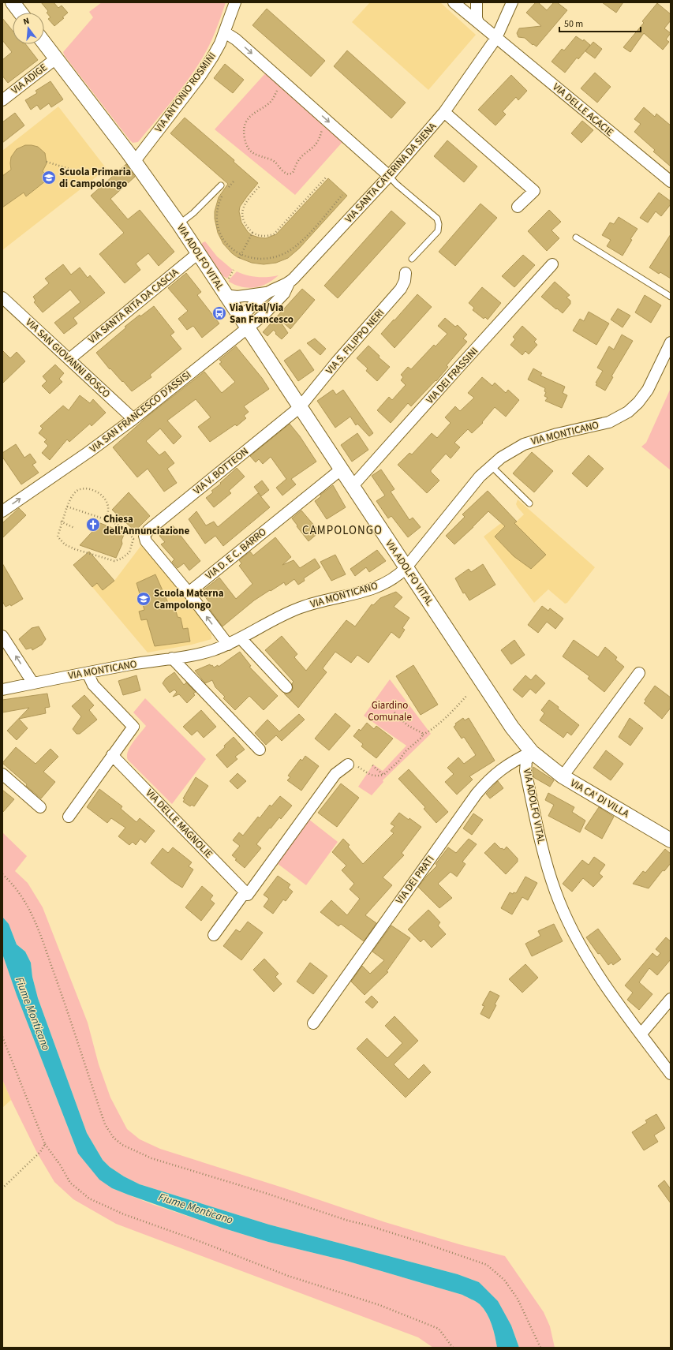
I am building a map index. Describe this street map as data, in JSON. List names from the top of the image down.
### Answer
{
  "streets": {
    "street": [
      "VIA ADIGE",
      "VIA ANTONIO ROSMINI",
      "VIA DELLE ACACIE",
      "VIA SANTA CATERINA DA SIENA",
      "VIA ADOLFO VITAL",
      "VIA SANTA RITA DA CASCIA",
      "VIA S. FILIPPO NERI",
      "VIA SAN GIOVANNI BOSCO",
      "VIA DEI FRASSINI",
      "VIA SAN FRANCESCO D'ASSISI",
      "VIA MONTICANO",
      "VIA V. BOTTEON",
      "VIA D. E C. BARRO",
      "VIA CA' DI VILLA",
      "VIA DELLE MAGNOLIE",
      "VIA DEI PRATI"
    ]
  },
  "crossings": [
    ["VIA ADIGE", "VIA ADOLFO VITAL"],
    ["VIA ANTONIO ROSMINI", "VIA ADOLFO VITAL"],
    ["VIA DELLE ACACIE", "VIA SANTA CATERINA DA SIENA"],
    ["VIA SANTA CATERINA DA SIENA", "VIA ADOLFO VITAL"],
    ["VIA SANTA CATERINA DA SIENA", "VIA SAN FRANCESCO D'ASSISI"],
    ["VIA ADOLFO VITAL", "VIA SANTA RITA DA CASCIA"],
    ["VIA ADOLFO VITAL", "VIA S. FILIPPO NERI"],
    ["VIA ADOLFO VITAL", "VIA DEI FRASSINI"],
    ["VIA ADOLFO VITAL", "VIA SAN FRANCESCO D'ASSISI"],
    ["VIA ADOLFO VITAL", "VIA MONTICANO"],
    ["VIA ADOLFO VITAL", "VIA V. BOTTEON"],
    ["VIA ADOLFO VITAL", "VIA D. E C. BARRO"],
    ["VIA ADOLFO VITAL", "VIA CA' DI VILLA"],
    ["VIA ADOLFO VITAL", "VIA DEI PRATI"],
    ["VIA SANTA RITA DA CASCIA", "VIA SAN GIOVANNI BOSCO"],
    ["VIA S. FILIPPO NERI", "VIA V. BOTTEON"],
    ["VIA SAN GIOVANNI BOSCO", "VIA SAN FRANCESCO D'ASSISI"],
    ["VIA CA' DI VILLA", "VIA DEI PRATI"]
  ],
  "one_way": ["VIA SAN FRANCESCO D'ASSISI"],
  "districts": ["CAMPOLONGO"],
  "water": ["Fiume Monticano"],
  "parks": ["Giardino Comunale"],
  "places": {
    "school or university": ["Scuola Primaria di Campolongo", "Scuola Materna Campolongo"],
    "bus stop": ["Via Vital/Via San Francesco"],
    "church": ["Chiesa dell'Annunciazione"]
  },
  "scale_bar": "50 m",
  "north": "top"
}
